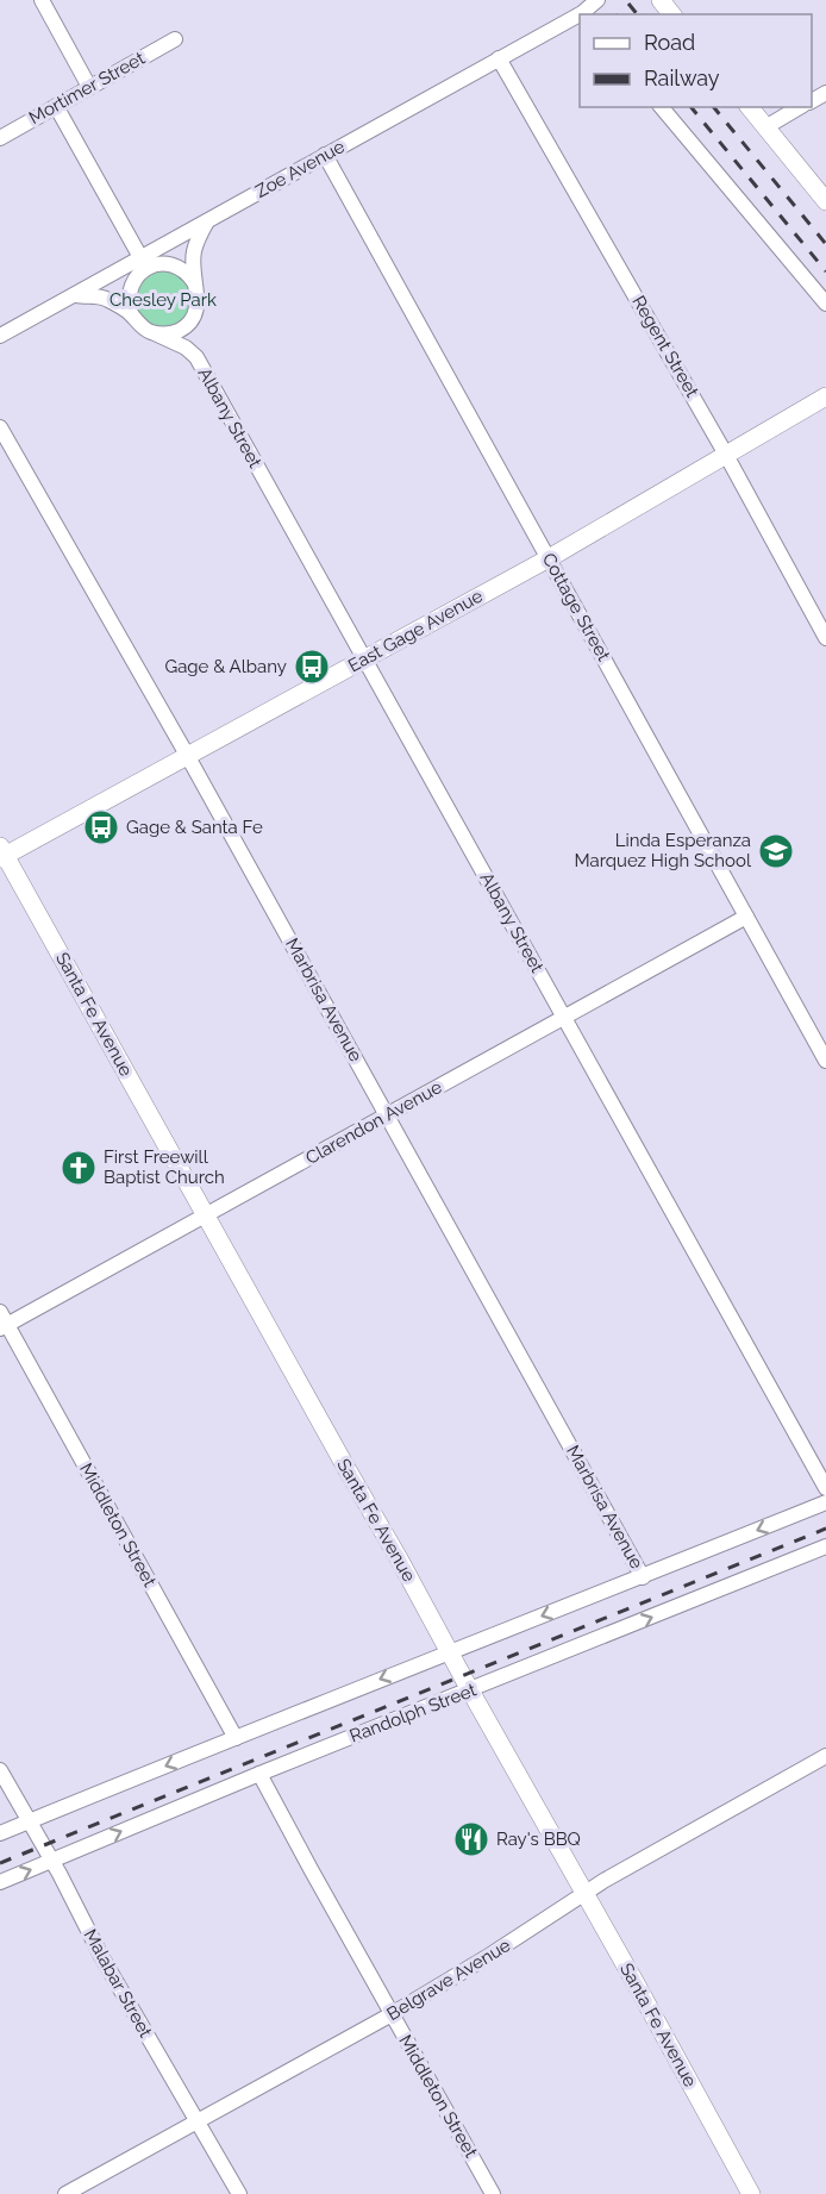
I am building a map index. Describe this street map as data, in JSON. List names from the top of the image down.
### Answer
{
  "streets": {
    "main road": ["East Gage Avenue", "Santa Fe Avenue"],
    "street": [
      "Mortimer Street",
      "Zoe Avenue",
      "Regent Street",
      "Albany Street",
      "Cottage Street",
      "Marbrisa Avenue",
      "Clarendon Avenue",
      "Middleton Street",
      "Randolph Street",
      "Belgrave Avenue",
      "Malabar Street"
    ]
  },
  "crossings": [
    ["Zoe Avenue", "Regent Street"],
    ["Zoe Avenue", "Albany Street"],
    ["Zoe Avenue", "Cottage Street"],
    ["Regent Street", "East Gage Avenue"],
    ["Albany Street", "East Gage Avenue"],
    ["Albany Street", "Clarendon Avenue"],
    ["Cottage Street", "East Gage Avenue"],
    ["Cottage Street", "Clarendon Avenue"],
    ["East Gage Avenue", "Marbrisa Avenue"],
    ["East Gage Avenue", "Santa Fe Avenue"],
    ["Marbrisa Avenue", "Clarendon Avenue"],
    ["Santa Fe Avenue", "Clarendon Avenue"],
    ["Santa Fe Avenue", "Randolph Street"],
    ["Santa Fe Avenue", "Belgrave Avenue"],
    ["Clarendon Avenue", "Middleton Street"],
    ["Middleton Street", "Randolph Street"],
    ["Middleton Street", "Belgrave Avenue"],
    ["Randolph Street", "Malabar Street"],
    ["Belgrave Avenue", "Malabar Street"]
  ],
  "parks": ["Chesley Park"],
  "places": {
    "bus stop": ["Gage & Albany", "Gage & Santa Fe"],
    "school or university": ["Linda Esperanza Marquez High School"],
    "church": ["First Freewill Baptist Church"],
    "restaurant": ["Ray's BBQ"]
  },
  "legend": ["Road", "Railway"]
}
